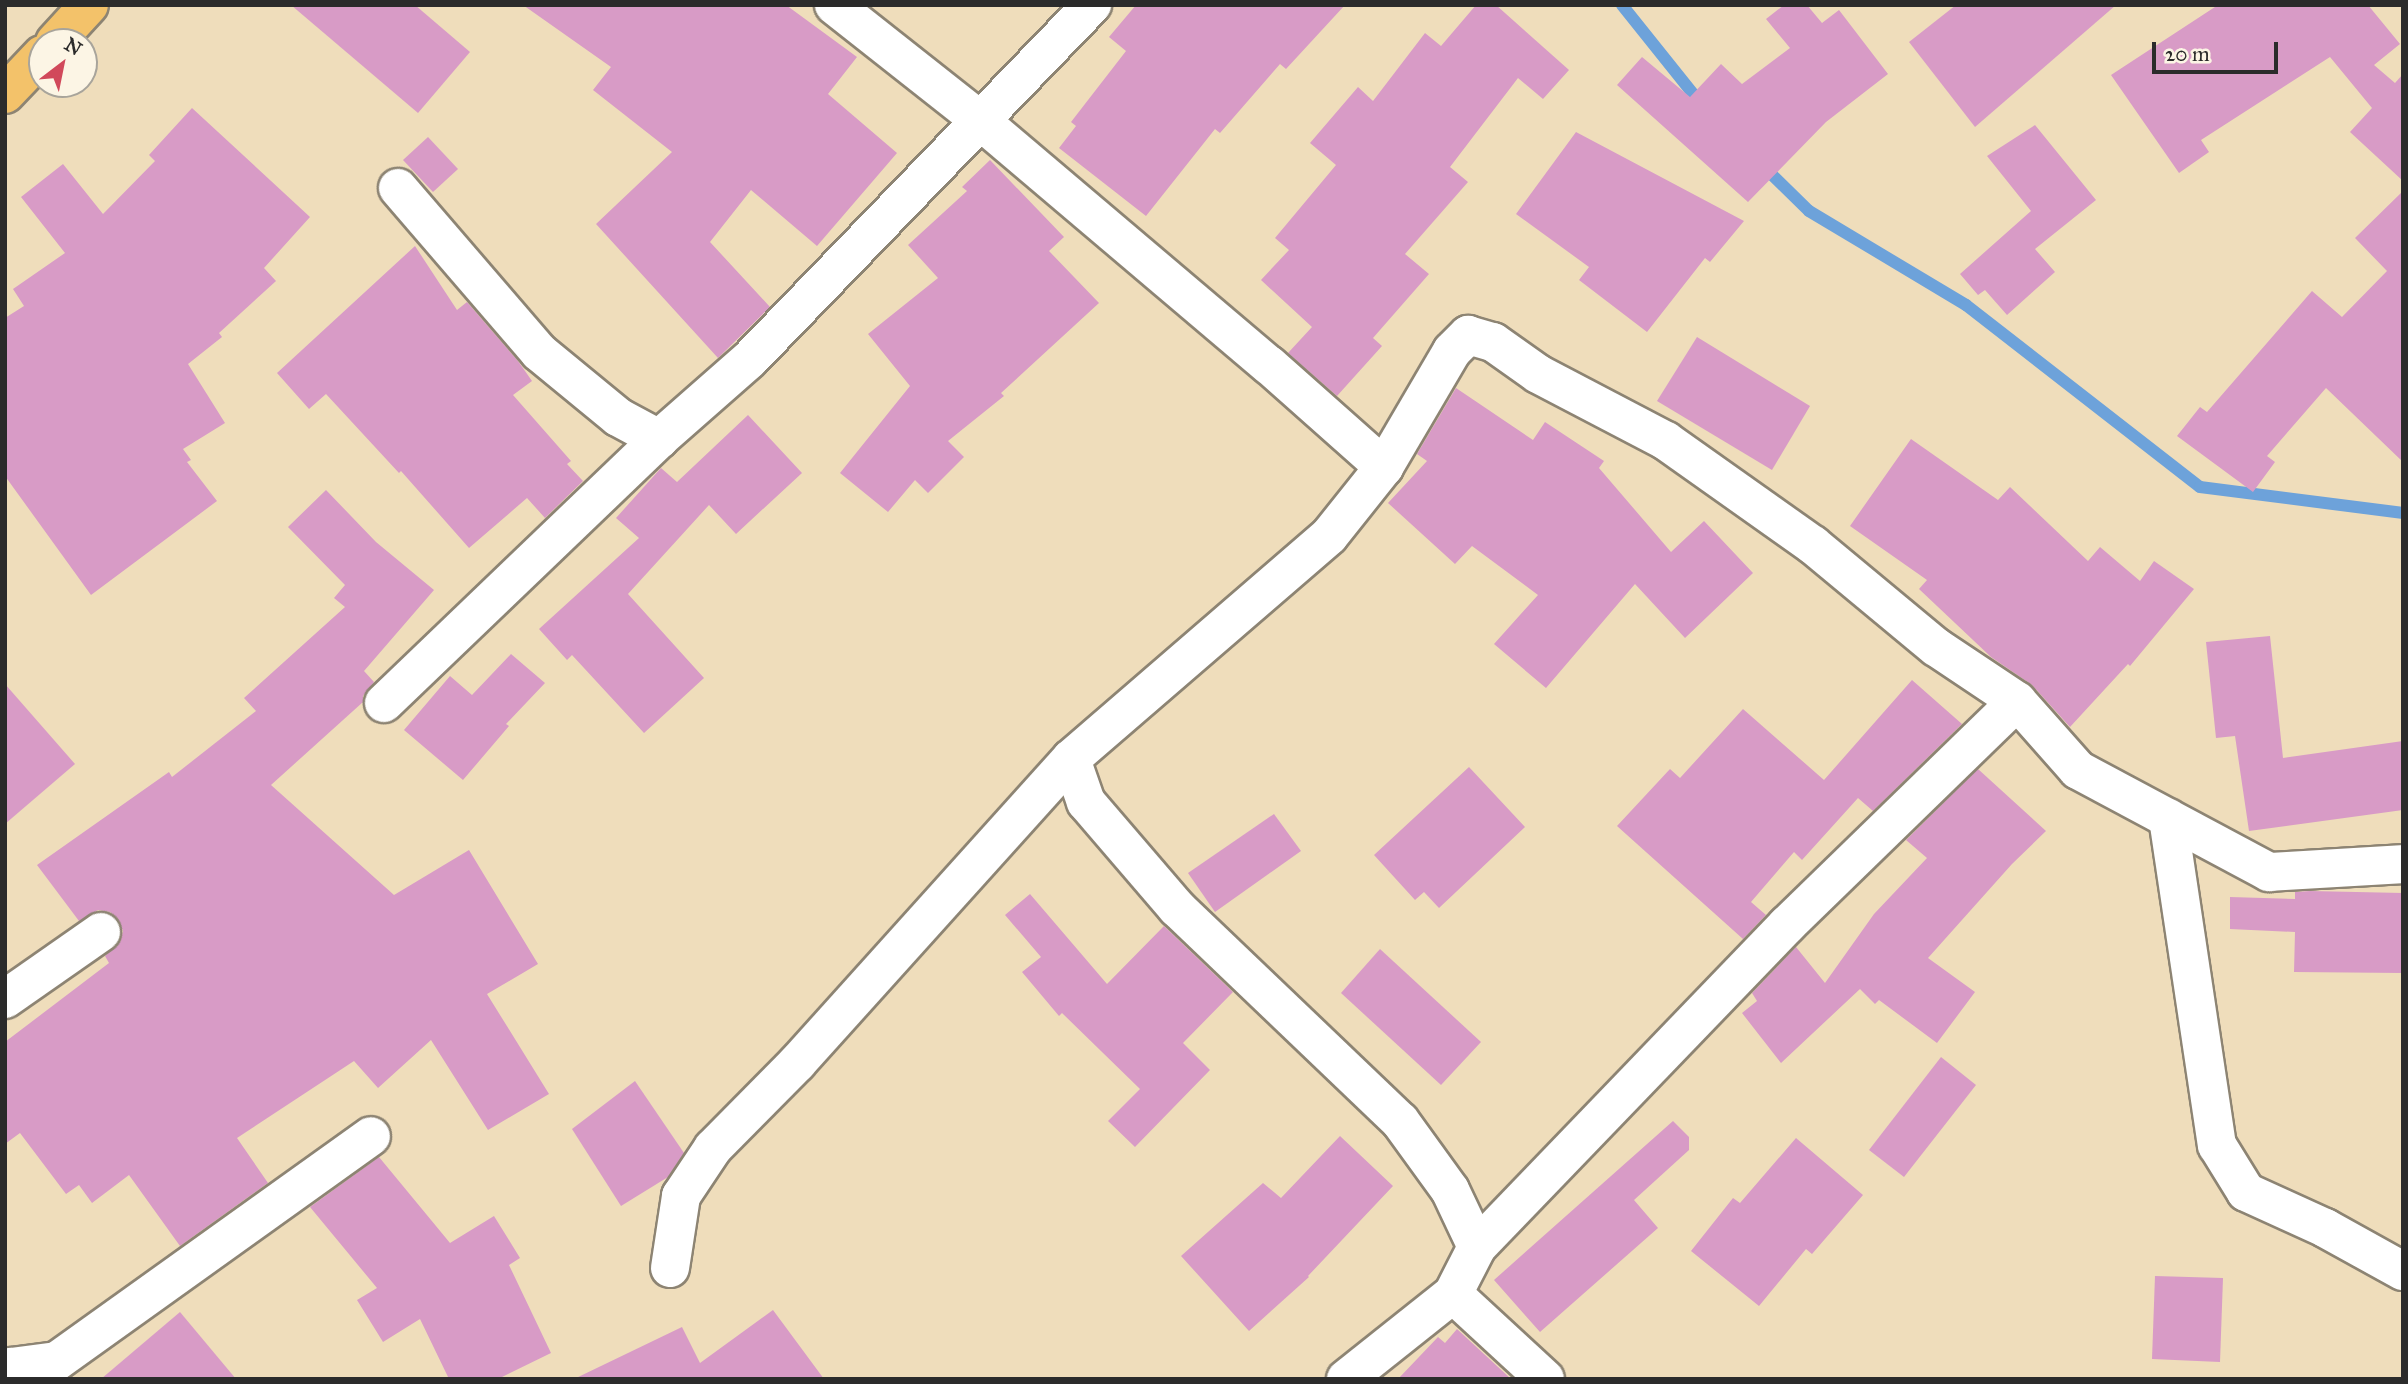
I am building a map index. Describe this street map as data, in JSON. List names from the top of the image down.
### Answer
{
  "scale_bar": "20 m",
  "north": "top right"
}
